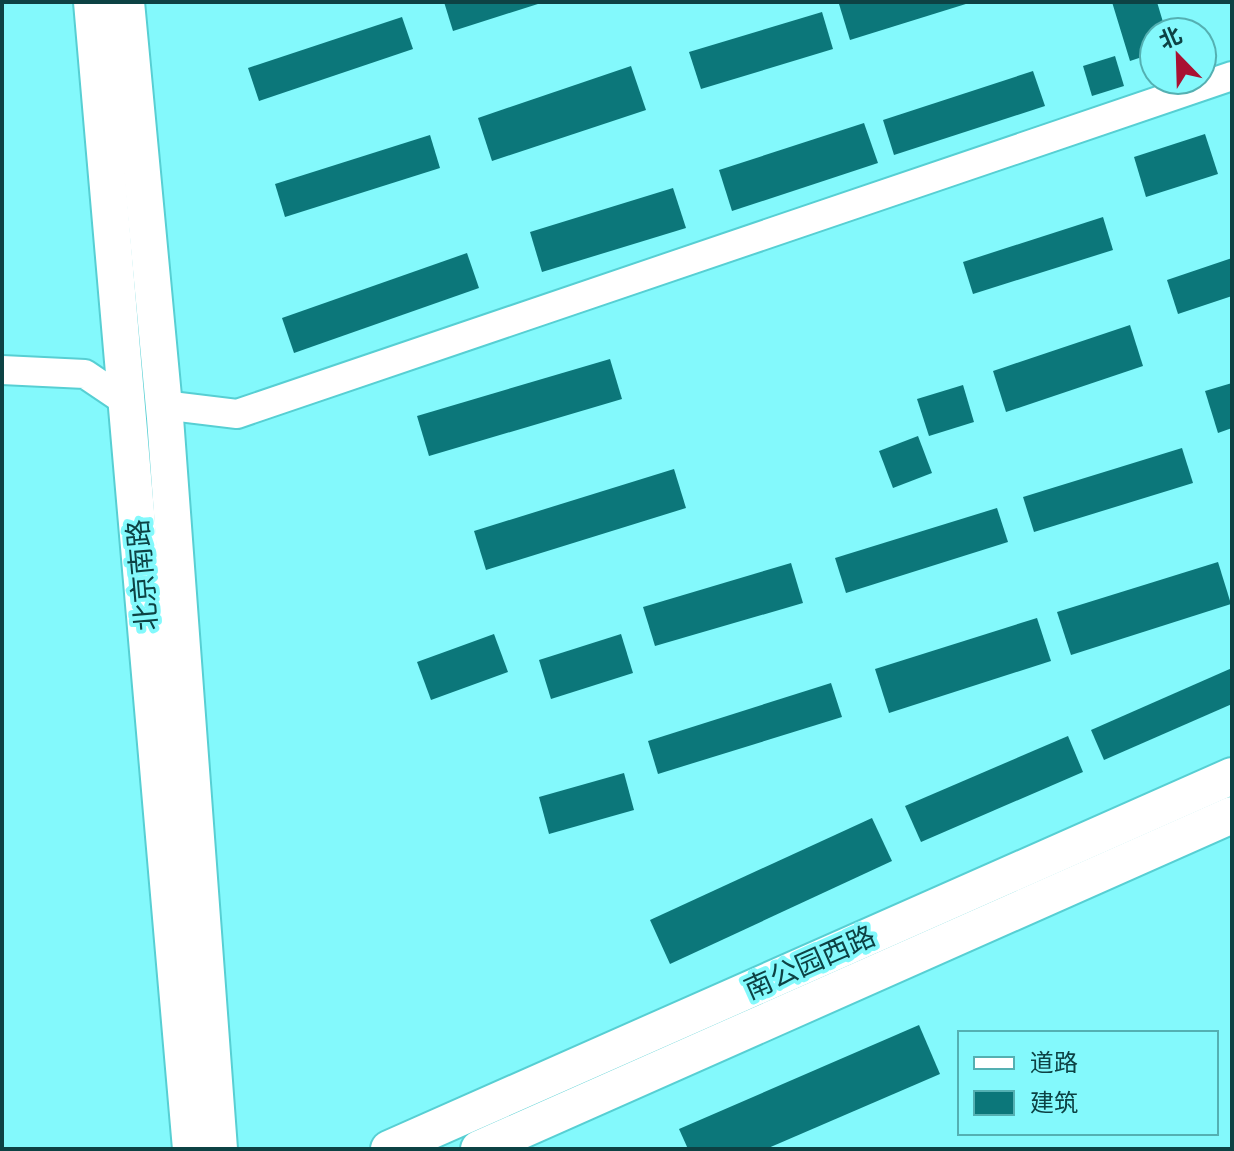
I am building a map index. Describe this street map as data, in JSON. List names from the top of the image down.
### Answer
{
  "streets": {
    "main road": ["北京南路", "南公园西路"]
  },
  "legend": ["道路", "建筑"],
  "north": "top left"
}
